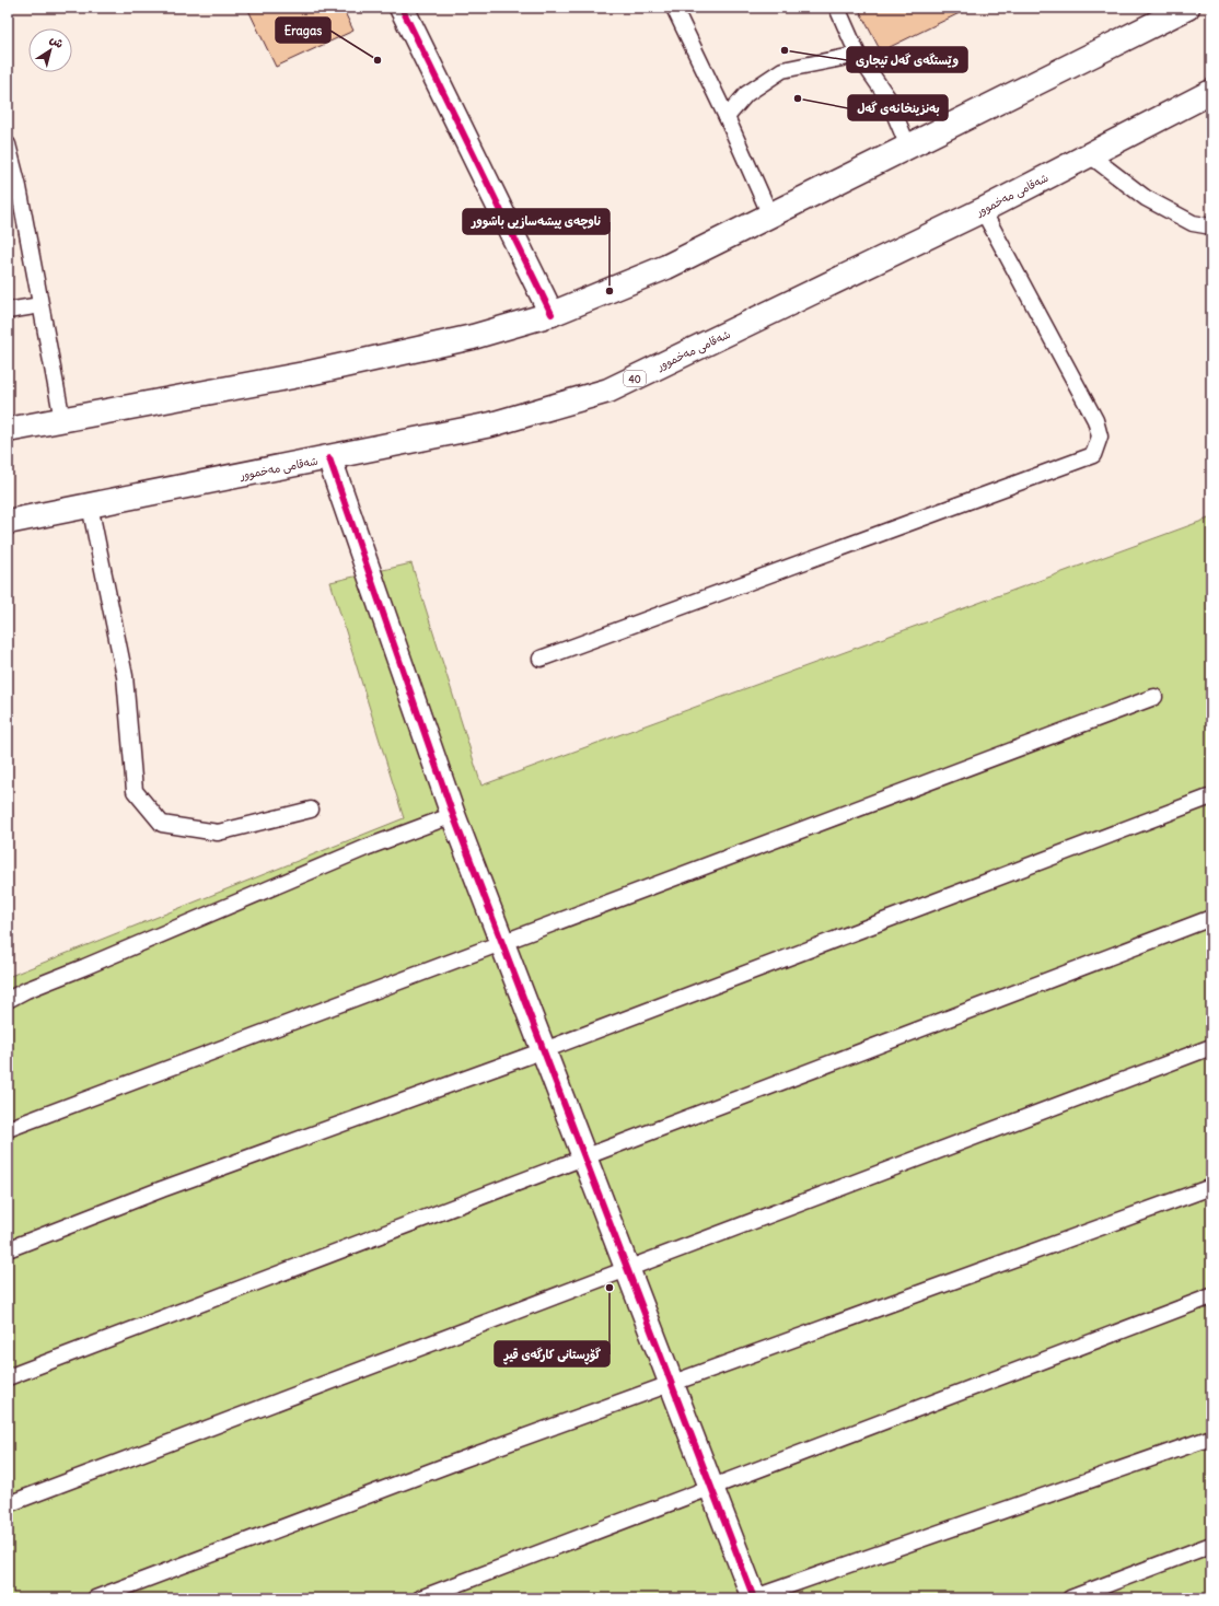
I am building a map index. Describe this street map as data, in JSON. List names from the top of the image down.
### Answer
{
  "streets": {
    "main road": ["شەقامی مەخموور", "40"]
  },
  "places": [
    "وێستگەی گەل تیجاری",
    "Eragas",
    "بەنزینخانەی گەل",
    "ناوچەی پیشەسازیی باشوور",
    "گۆڕستانی کارگەی قیڕ"
  ],
  "north": "top right"
}
